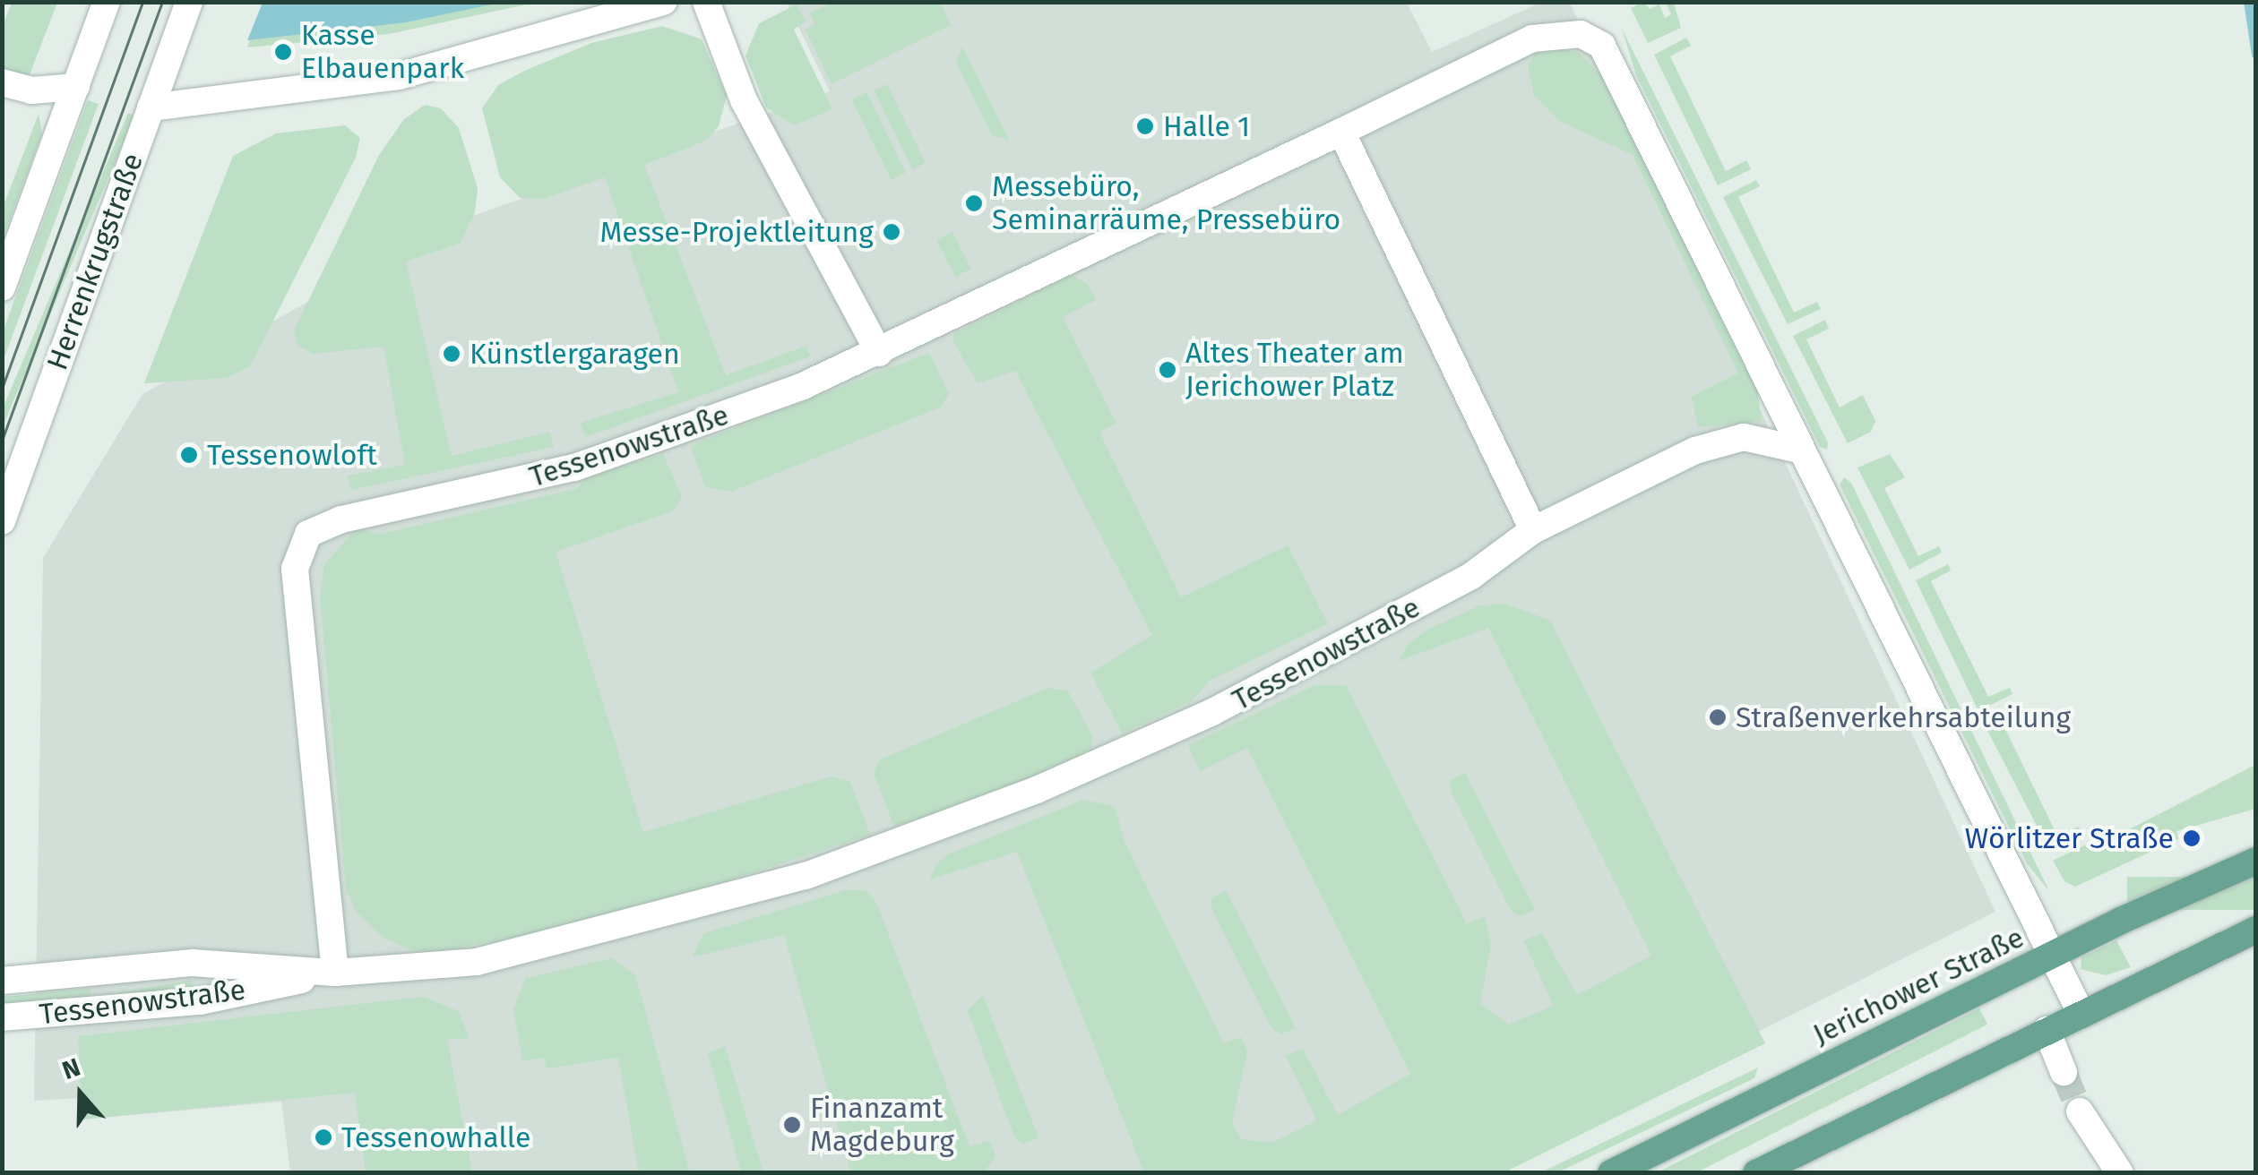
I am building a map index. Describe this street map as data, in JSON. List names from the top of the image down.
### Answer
{
  "streets": {
    "main road": ["Jerichower Straße"],
    "street": ["Herrenkrugstraße", "Tessenowstraße"]
  },
  "crossings": [
    ["Tessenowstraße", "Jerichower Straße"]
  ],
  "places": [
    "Kasse Elbauenpark",
    "Halle 1",
    "Messebüro, Seminarräume, Pressebüro",
    "Messe-Projektleitung",
    "Künstlergaragen",
    "Altes Theater am Jerichower Platz",
    "Tessenowloft",
    "Straßenverkehrsabteilung",
    "Wörlitzer Straße",
    "Finanzamt Magdeburg",
    "Tessenowhalle"
  ],
  "north": "top"
}
